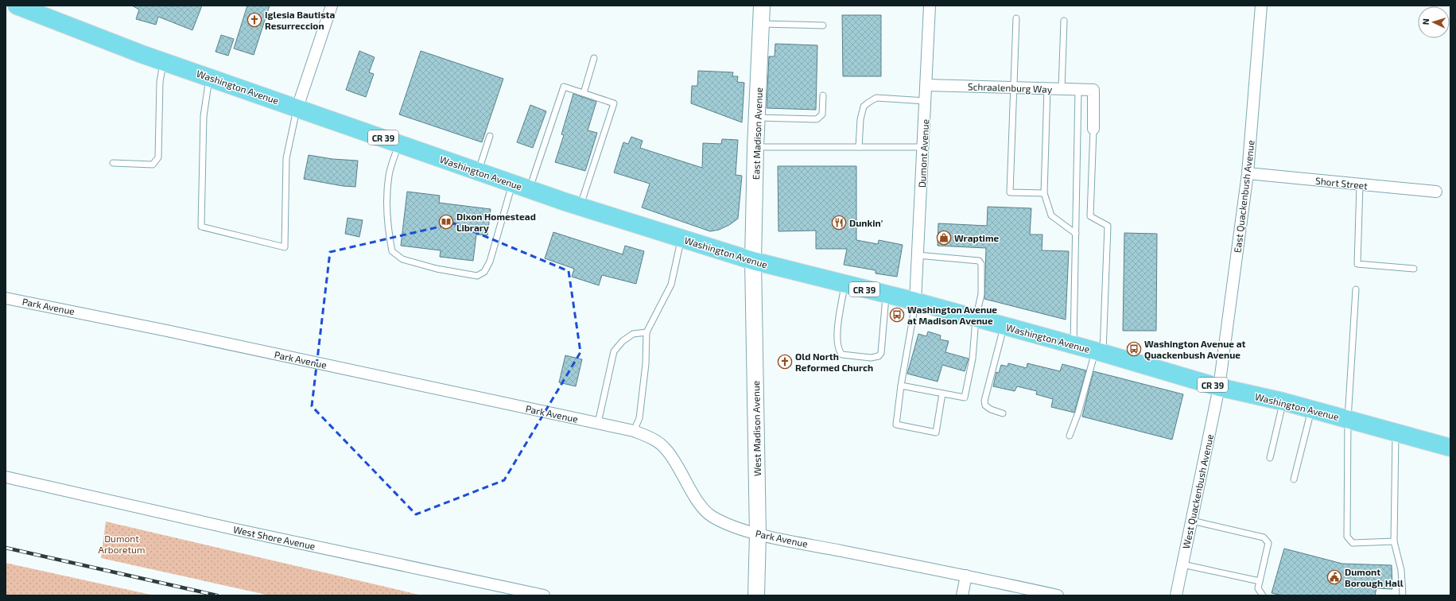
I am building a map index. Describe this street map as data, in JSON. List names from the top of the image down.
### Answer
{
  "streets": {
    "main road": [
      "Washington Avenue",
      "East Madison Avenue",
      "CR 39",
      "West Madison Avenue"
    ],
    "street": [
      "Schraalenburg Way",
      "Dumont Avenue",
      "Short Street",
      "East Quackenbush Avenue",
      "Park Avenue",
      "West Quackenbush Avenue",
      "West Shore Avenue"
    ]
  },
  "crossings": [
    ["Washington Avenue", "East Madison Avenue"],
    ["Washington Avenue", "Dumont Avenue"],
    ["Washington Avenue", "East Quackenbush Avenue"],
    ["Washington Avenue", "West Madison Avenue"],
    ["Washington Avenue", "West Quackenbush Avenue"],
    ["Schraalenburg Way", "Dumont Avenue"],
    ["East Madison Avenue", "West Madison Avenue"],
    ["Short Street", "East Quackenbush Avenue"],
    ["East Quackenbush Avenue", "West Quackenbush Avenue"],
    ["Park Avenue", "West Madison Avenue"]
  ],
  "parks": ["Dumont Arboretum"],
  "places": {
    "church": ["Iglesia Bautista Resurreccion", "Old North Reformed Church"],
    "library": ["Dixon Homestead Library"],
    "restaurant": ["Dunkin'"],
    "shop": ["Wraptime"],
    "bus stop": ["Washington Avenue at Madison Avenue", "Washington Avenue at Quackenbush Avenue"],
    "public building": ["Dumont Borough Hall"]
  },
  "north": "left"
}
